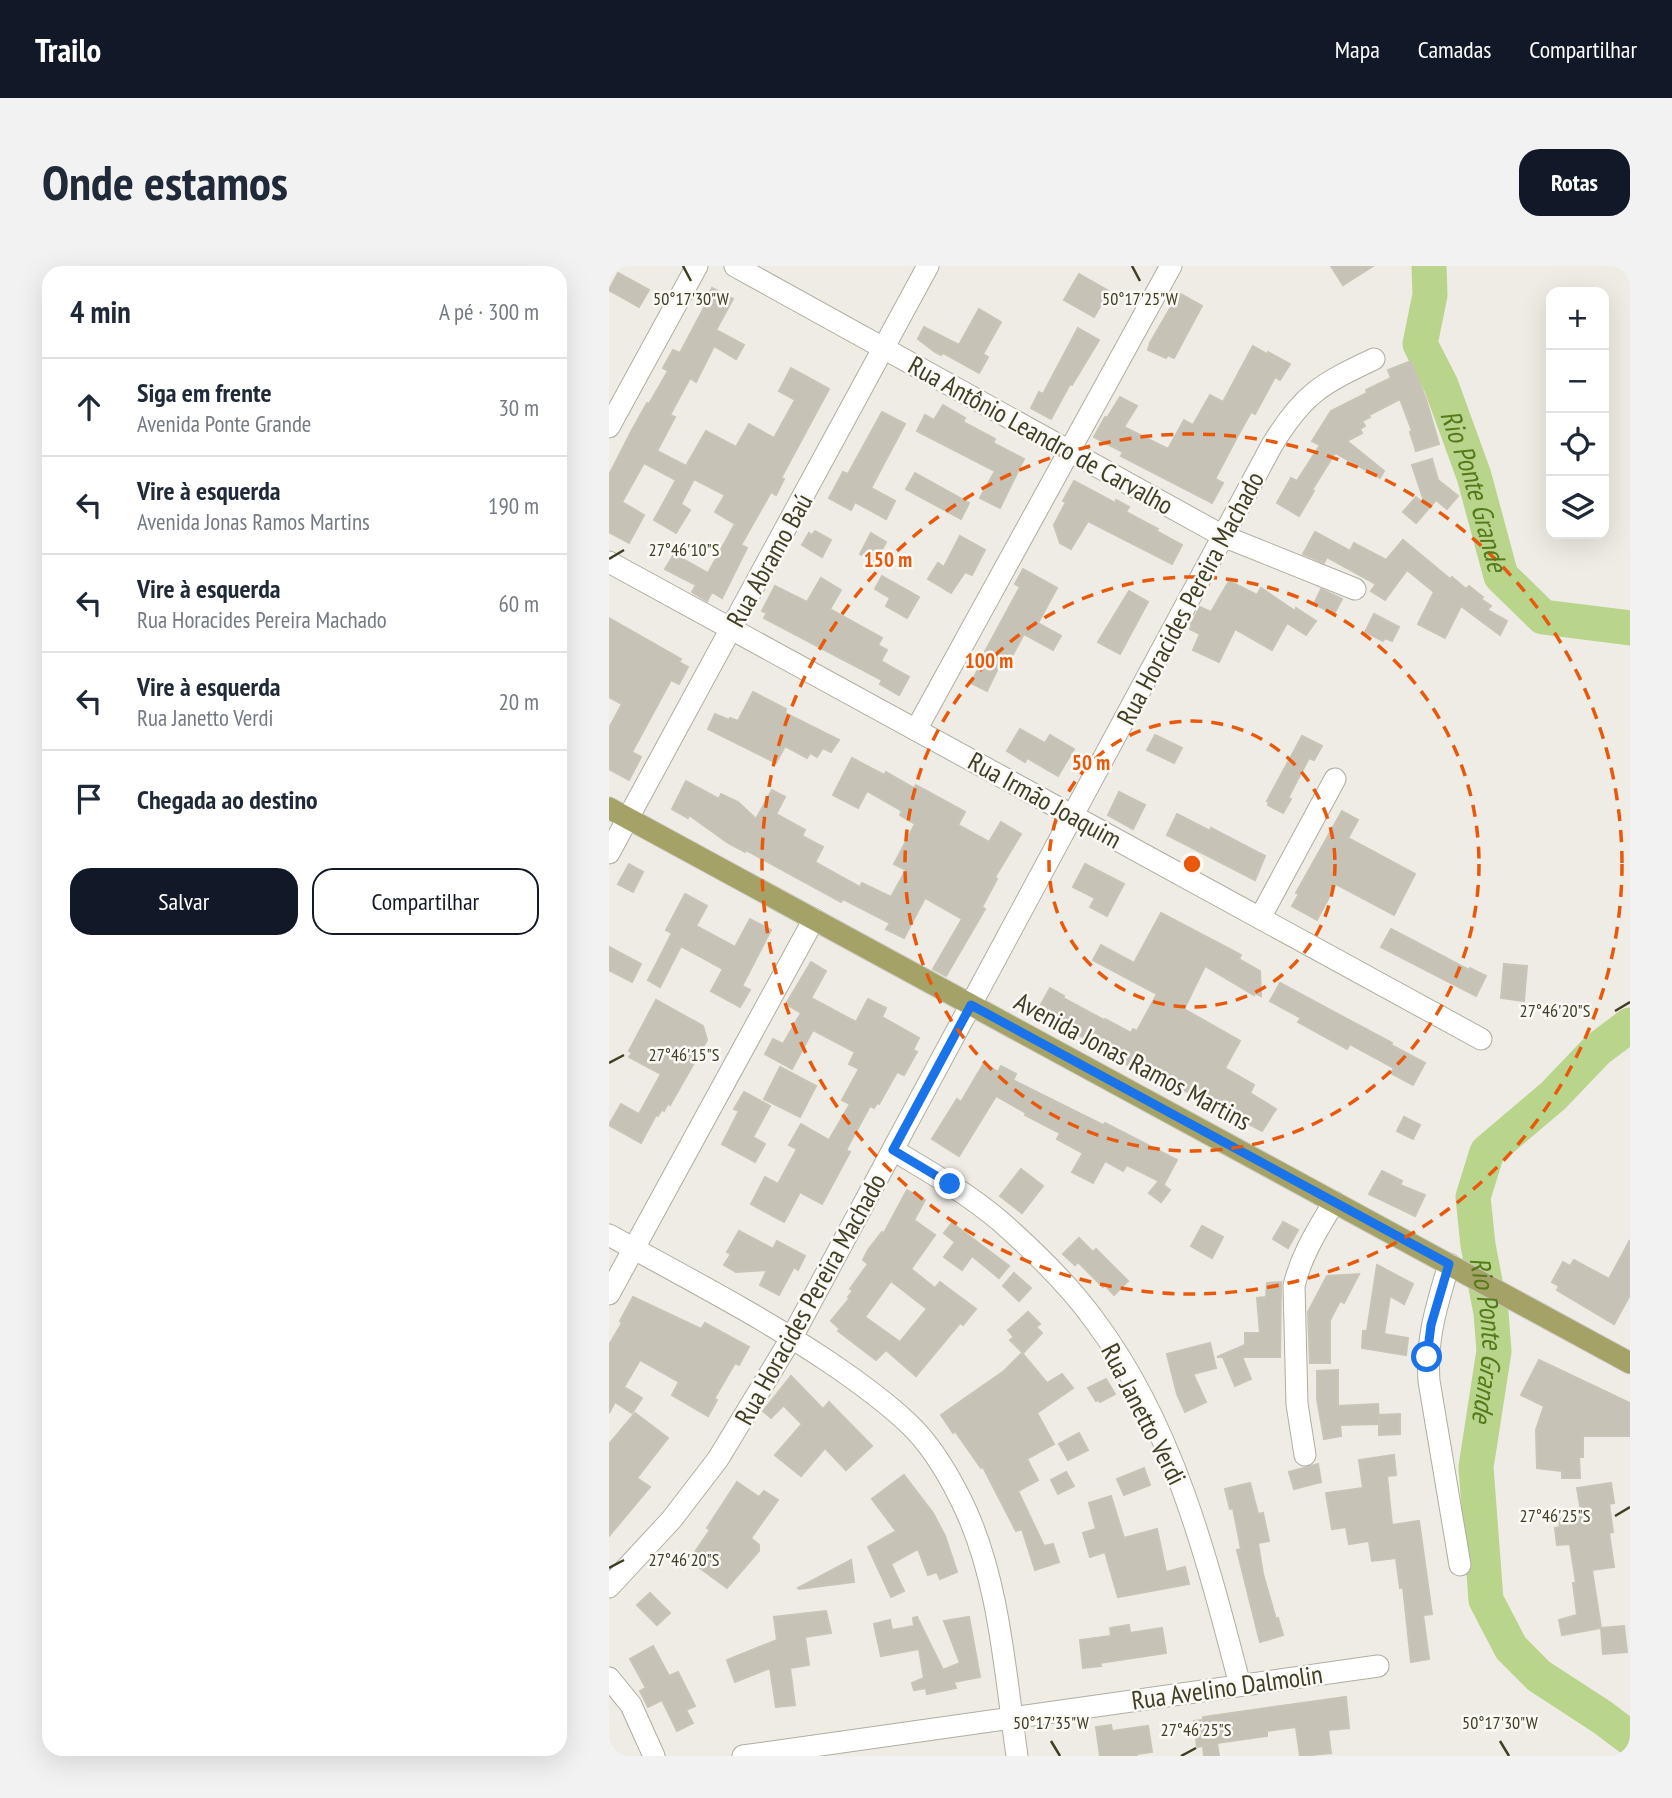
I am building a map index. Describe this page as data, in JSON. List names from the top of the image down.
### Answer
{
  "streets": {
    "main road": ["Avenida Jonas Ramos Martins"],
    "street": [
      "Rua Antônio Leandro de Carvalho",
      "Rua Abramo Baú",
      "Rua Horacides Pereira Machado",
      "Rua Irmão Joaquim",
      "Rua Janetto Verdi",
      "Rua Avelino Dalmolin"
    ]
  },
  "crossings": [
    ["Rua Antônio Leandro de Carvalho", "Rua Abramo Baú"],
    ["Rua Antônio Leandro de Carvalho", "Rua Horacides Pereira Machado"],
    ["Rua Abramo Baú", "Rua Irmão Joaquim"],
    ["Rua Abramo Baú", "Avenida Jonas Ramos Martins"],
    ["Rua Horacides Pereira Machado", "Rua Irmão Joaquim"],
    ["Rua Horacides Pereira Machado", "Avenida Jonas Ramos Martins"],
    ["Rua Horacides Pereira Machado", "Rua Janetto Verdi"],
    ["Rua Janetto Verdi", "Rua Avelino Dalmolin"]
  ],
  "water": ["Rio Ponte Grande"],
  "page": {
    "header": "Trailo",
    "nav": ["Mapa", "Camadas", "Compartilhar"],
    "buttons": [
      "Rotas",
      ["Salvar", "Compartilhar"]
    ],
    "title": "Onde estamos",
    "heading": ["4 min", "A pé · 300 m"],
    "map_buttons": ["+", "−"],
    "list": [
      ["Siga em frente", "Avenida Ponte Grande", "30 m"],
      ["Vire à esquerda", "Avenida Jonas Ramos Martins", "190 m"],
      ["Vire à esquerda", "Rua Horacides Pereira Machado", "60 m"],
      ["Vire à esquerda", "Rua Janetto Verdi", "20 m"],
      "Chegada ao destino"
    ]
  },
  "coordinates": [
    "50°17'30\"W",
    "50°17'25\"W",
    "27°46'10\"S",
    "27°46'20\"S",
    "27°46'15\"S",
    "27°46'25\"S",
    "50°17'35\"W"
  ],
  "rings": ["150 m", "100 m", "50 m"]
}
